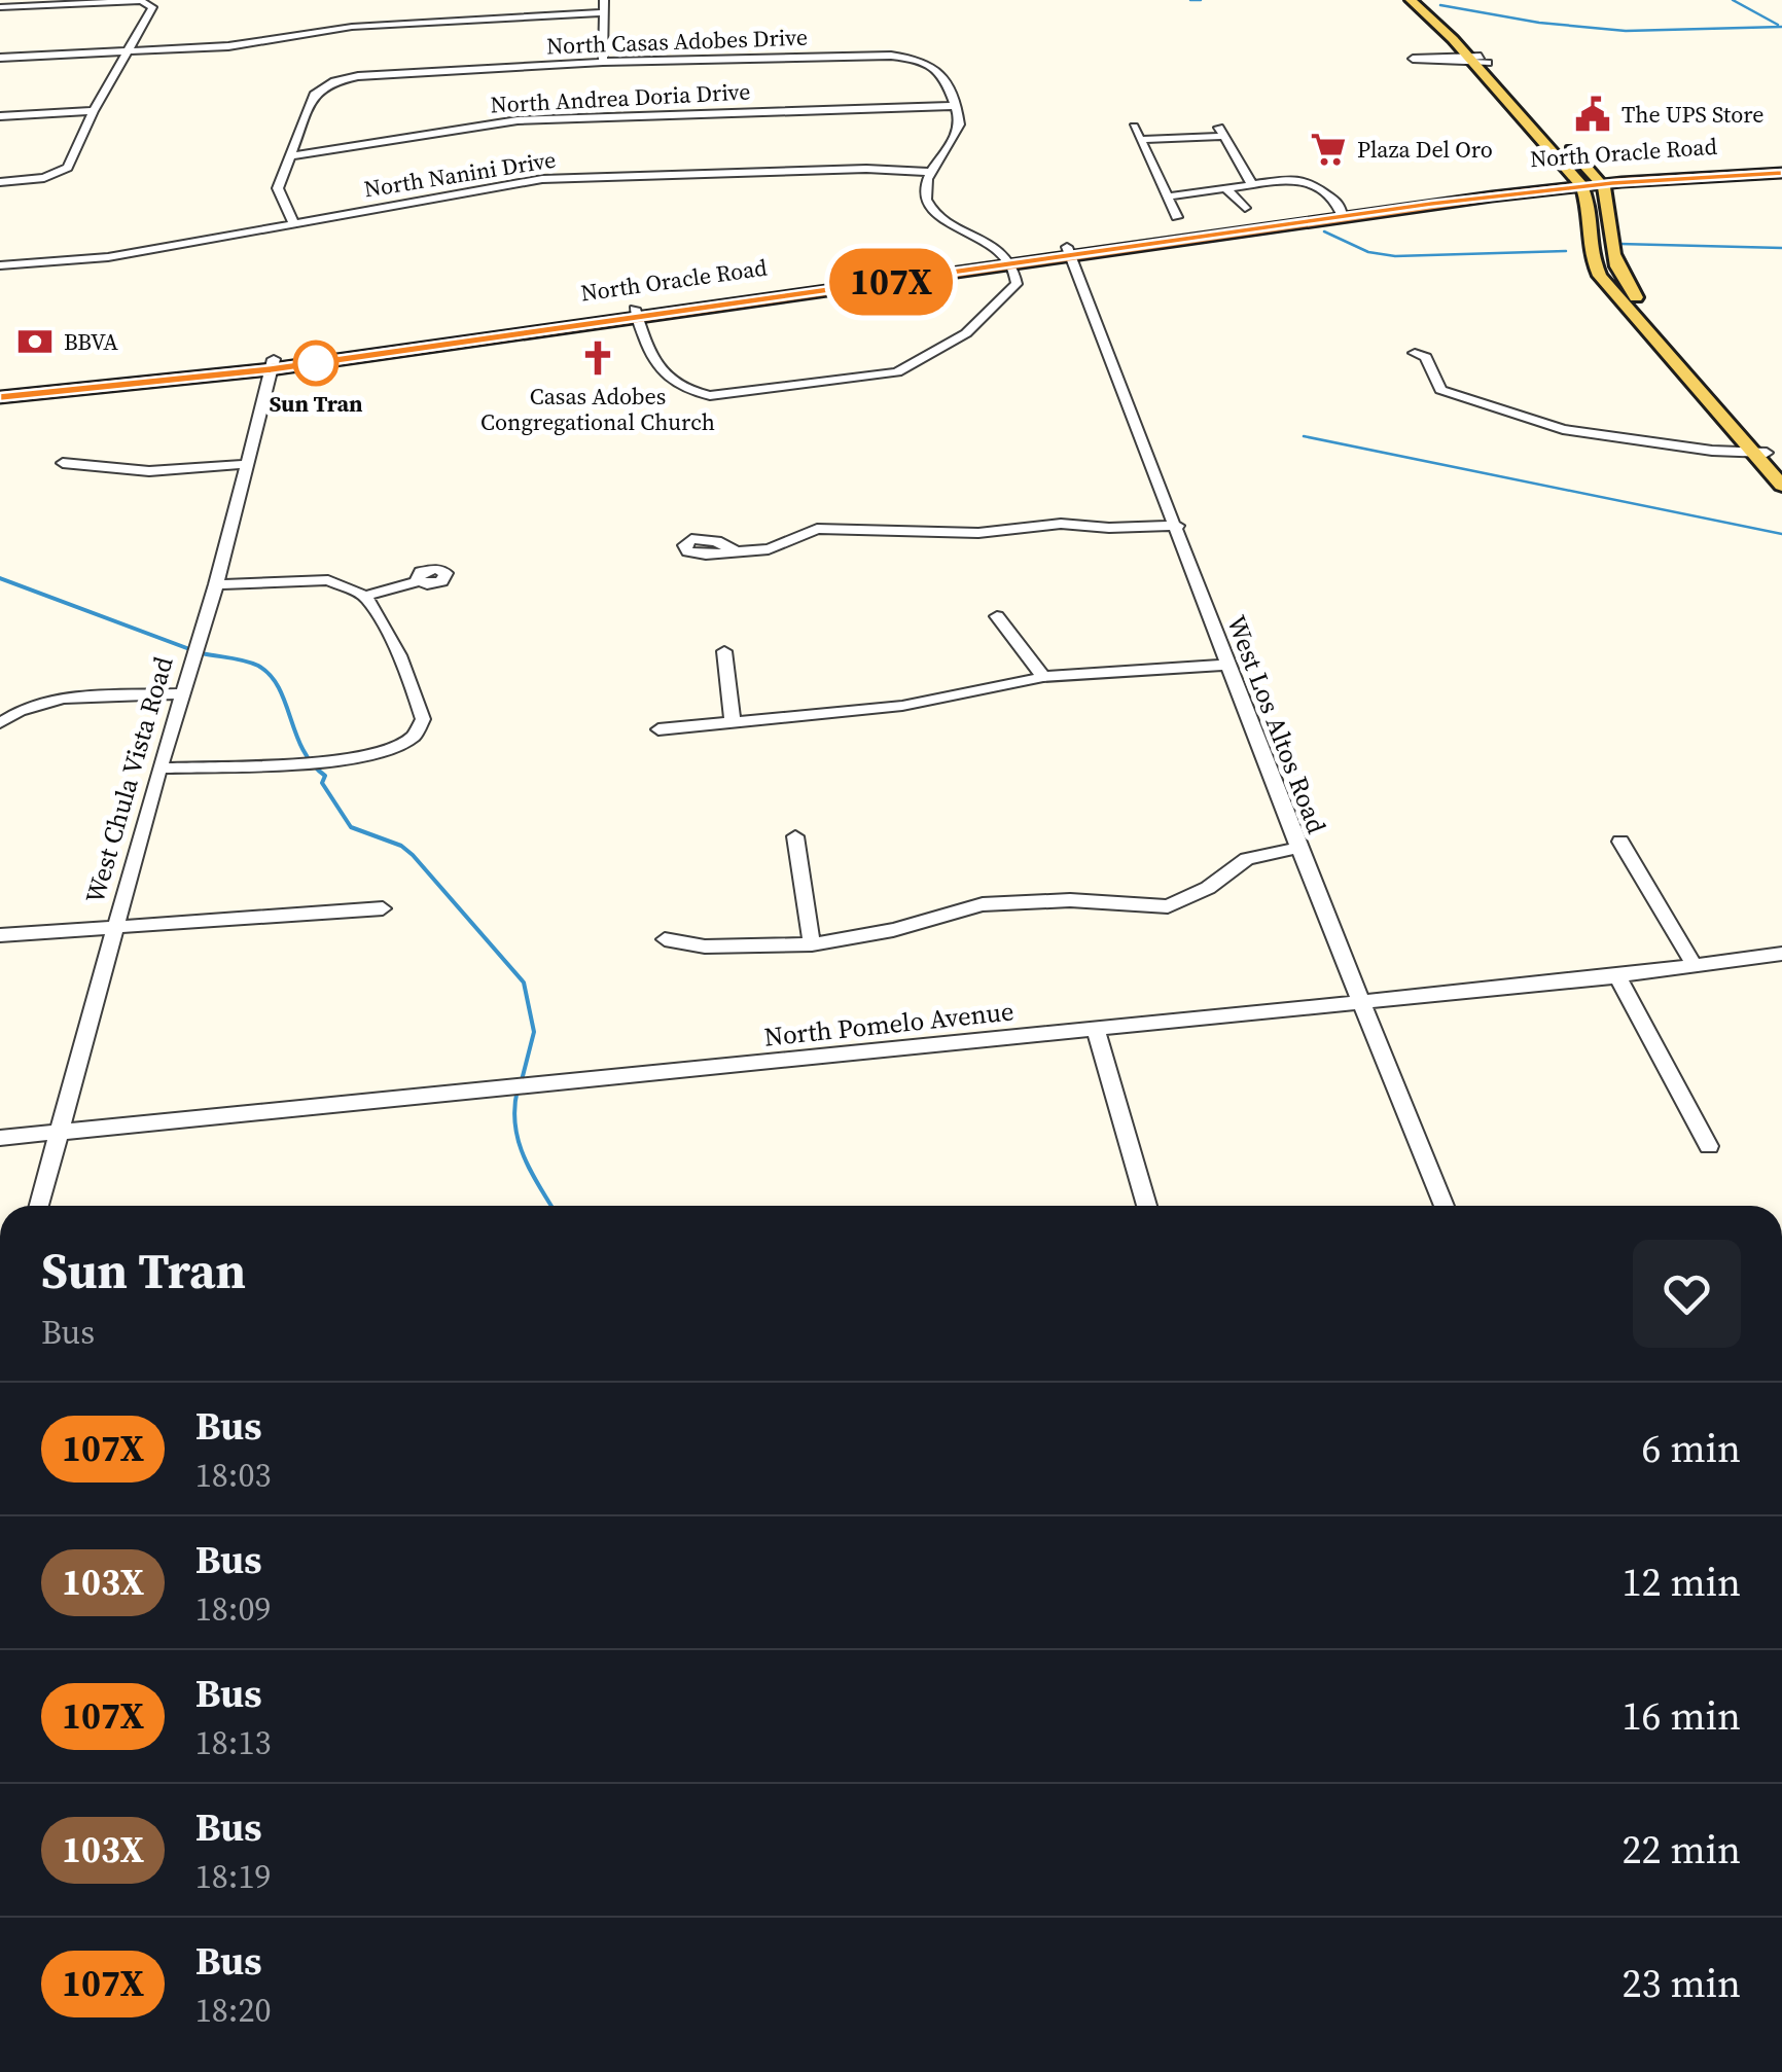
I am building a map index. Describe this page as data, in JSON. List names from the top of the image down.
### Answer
{
  "streets": {
    "highway": ["North Oracle Road"],
    "street": [
      "North Casas Adobes Drive",
      "North Andrea Doria Drive",
      "North Nanini Drive",
      "West Los Altos Road",
      "West Chula Vista Road",
      "North Pomelo Avenue"
    ]
  },
  "crossings": [
    ["North Casas Adobes Drive", "North Andrea Doria Drive"],
    ["North Casas Adobes Drive", "North Nanini Drive"],
    ["North Oracle Road", "West Los Altos Road"],
    ["North Oracle Road", "West Chula Vista Road"],
    ["West Los Altos Road", "North Pomelo Avenue"],
    ["West Chula Vista Road", "North Pomelo Avenue"]
  ],
  "places": {
    "public building": ["The UPS Store"],
    "supermarket": ["Plaza Del Oro"],
    "bank": ["BBVA"],
    "church": ["Casas Adobes Congregational Church"],
    "other": ["Sun Tran"]
  },
  "lines": ["bus line 107X"],
  "page": {
    "on_map": "107X",
    "heading": ["Sun Tran", "Bus"],
    "list": [
      {
        "mark": "107X",
        "name": "Bus",
        "note": "18:03",
        "value": "6 min"
      },
      {
        "mark": "103X",
        "name": "Bus",
        "note": "18:09",
        "value": "12 min"
      },
      {
        "mark": "107X",
        "name": "Bus",
        "note": "18:13",
        "value": "16 min"
      },
      {
        "mark": "103X",
        "name": "Bus",
        "note": "18:19",
        "value": "22 min"
      },
      {
        "mark": "107X",
        "name": "Bus",
        "note": "18:20",
        "value": "23 min"
      }
    ]
  }
}
